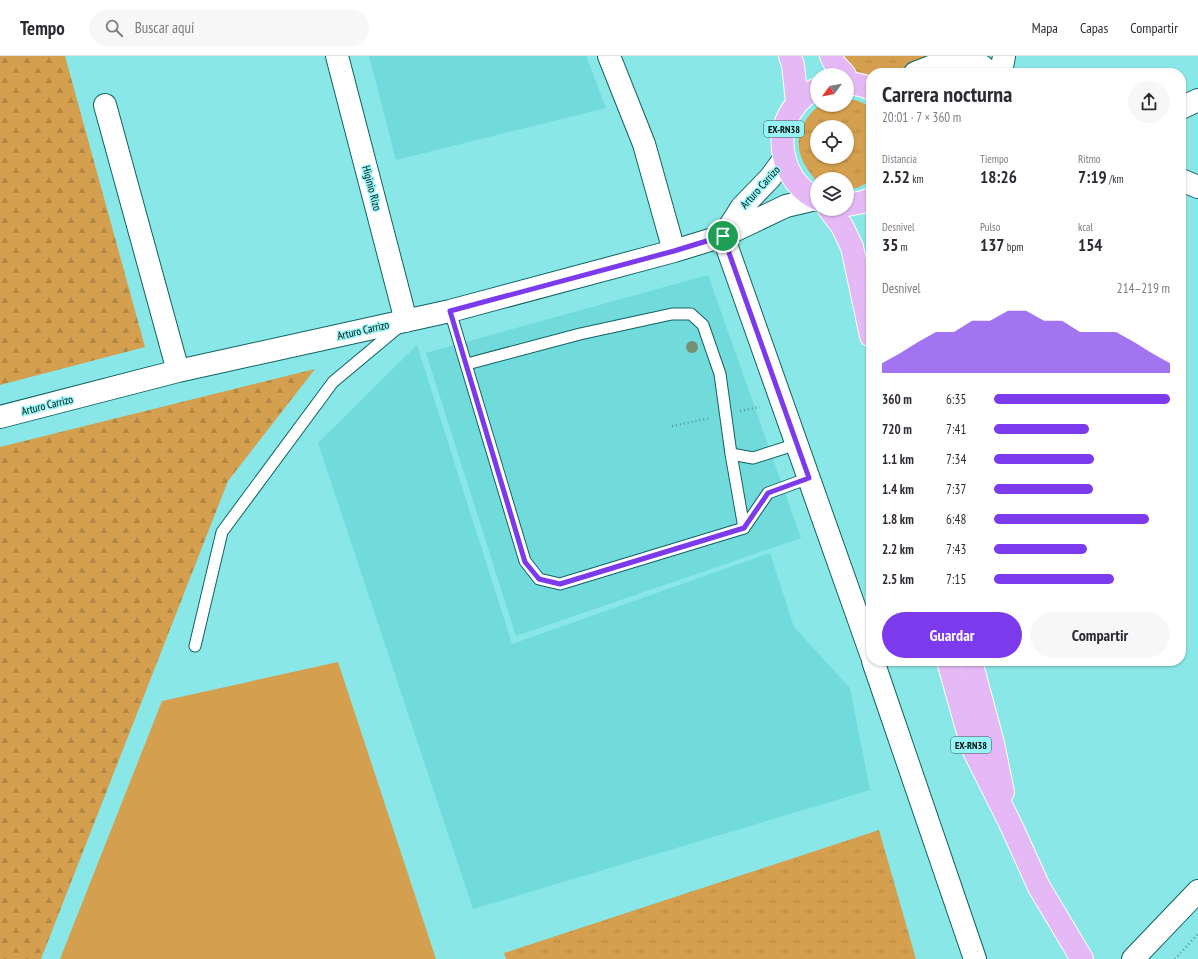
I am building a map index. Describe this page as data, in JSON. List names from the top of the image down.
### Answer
{
  "streets": {
    "main road": ["EX-RN38"],
    "street": ["Arturo Carrizo", "Higinio Rizo"]
  },
  "crossings": [
    ["EX-RN38", "Arturo Carrizo"],
    ["Arturo Carrizo", "Higinio Rizo"]
  ],
  "north": "bottom left",
  "page": {
    "header": "Tempo",
    "search": "Buscar aquí",
    "nav": ["Mapa", "Capas", "Compartir"],
    "heading": ["Carrera nocturna", "20:01 · 7 × 360 m"],
    "stats": [
      ["Distancia", "2.52 km"],
      ["Tiempo", "18:26"],
      ["Ritmo", "7:19 /km"],
      ["Desnivel", "35 m"],
      ["Pulso", "137 bpm"],
      ["kcal", "154"]
    ],
    "chart": ["Desnivel", "214–219 m"],
    "list": [
      {
        "name": "360 m",
        "note": "6:35"
      },
      {
        "name": "720 m",
        "note": "7:41"
      },
      {
        "name": "1.1 km",
        "note": "7:34"
      },
      {
        "name": "1.4 km",
        "note": "7:37"
      },
      {
        "name": "1.8 km",
        "note": "6:48"
      },
      {
        "name": "2.2 km",
        "note": "7:43"
      },
      {
        "name": "2.5 km",
        "note": "7:15"
      }
    ],
    "buttons": ["Guardar", "Compartir"]
  }
}
